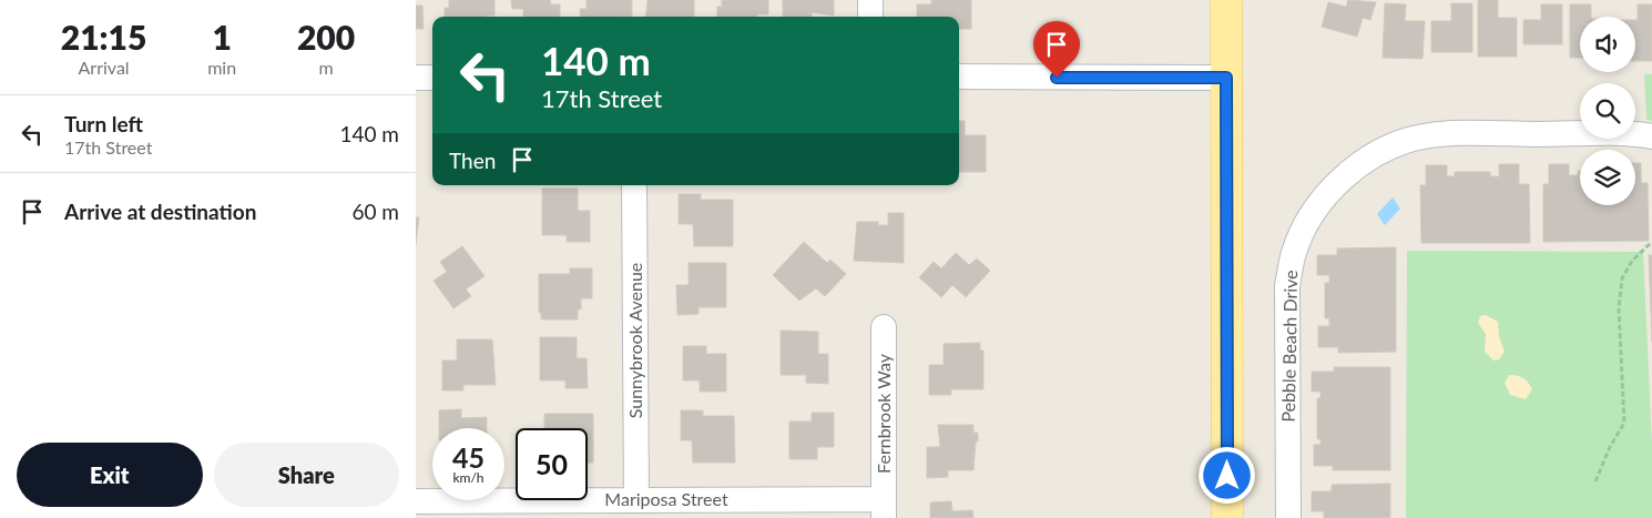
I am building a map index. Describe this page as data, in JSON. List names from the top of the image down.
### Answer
{
  "streets": {
    "street": [
      "Sunnybrook Avenue",
      "Pebble Beach Drive",
      "Fernbrook Way",
      "Mariposa Street"
    ]
  },
  "crossings": [
    ["Sunnybrook Avenue", "Mariposa Street"],
    ["Fernbrook Way", "Mariposa Street"]
  ],
  "page": {
    "eta": [
      "21:15",
      "Arrival",
      "1",
      "min",
      "200",
      "m"
    ],
    "turn": ["140 m", "17th Street"],
    "list": [
      {
        "name": "Turn left",
        "note": "17th Street",
        "value": "140 m"
      },
      {
        "name": "Arrive at destination",
        "value": "60 m"
      }
    ],
    "then": "Then",
    "speed": "45 km/h",
    "limit": "50",
    "buttons": ["Exit", "Share"]
  }
}
